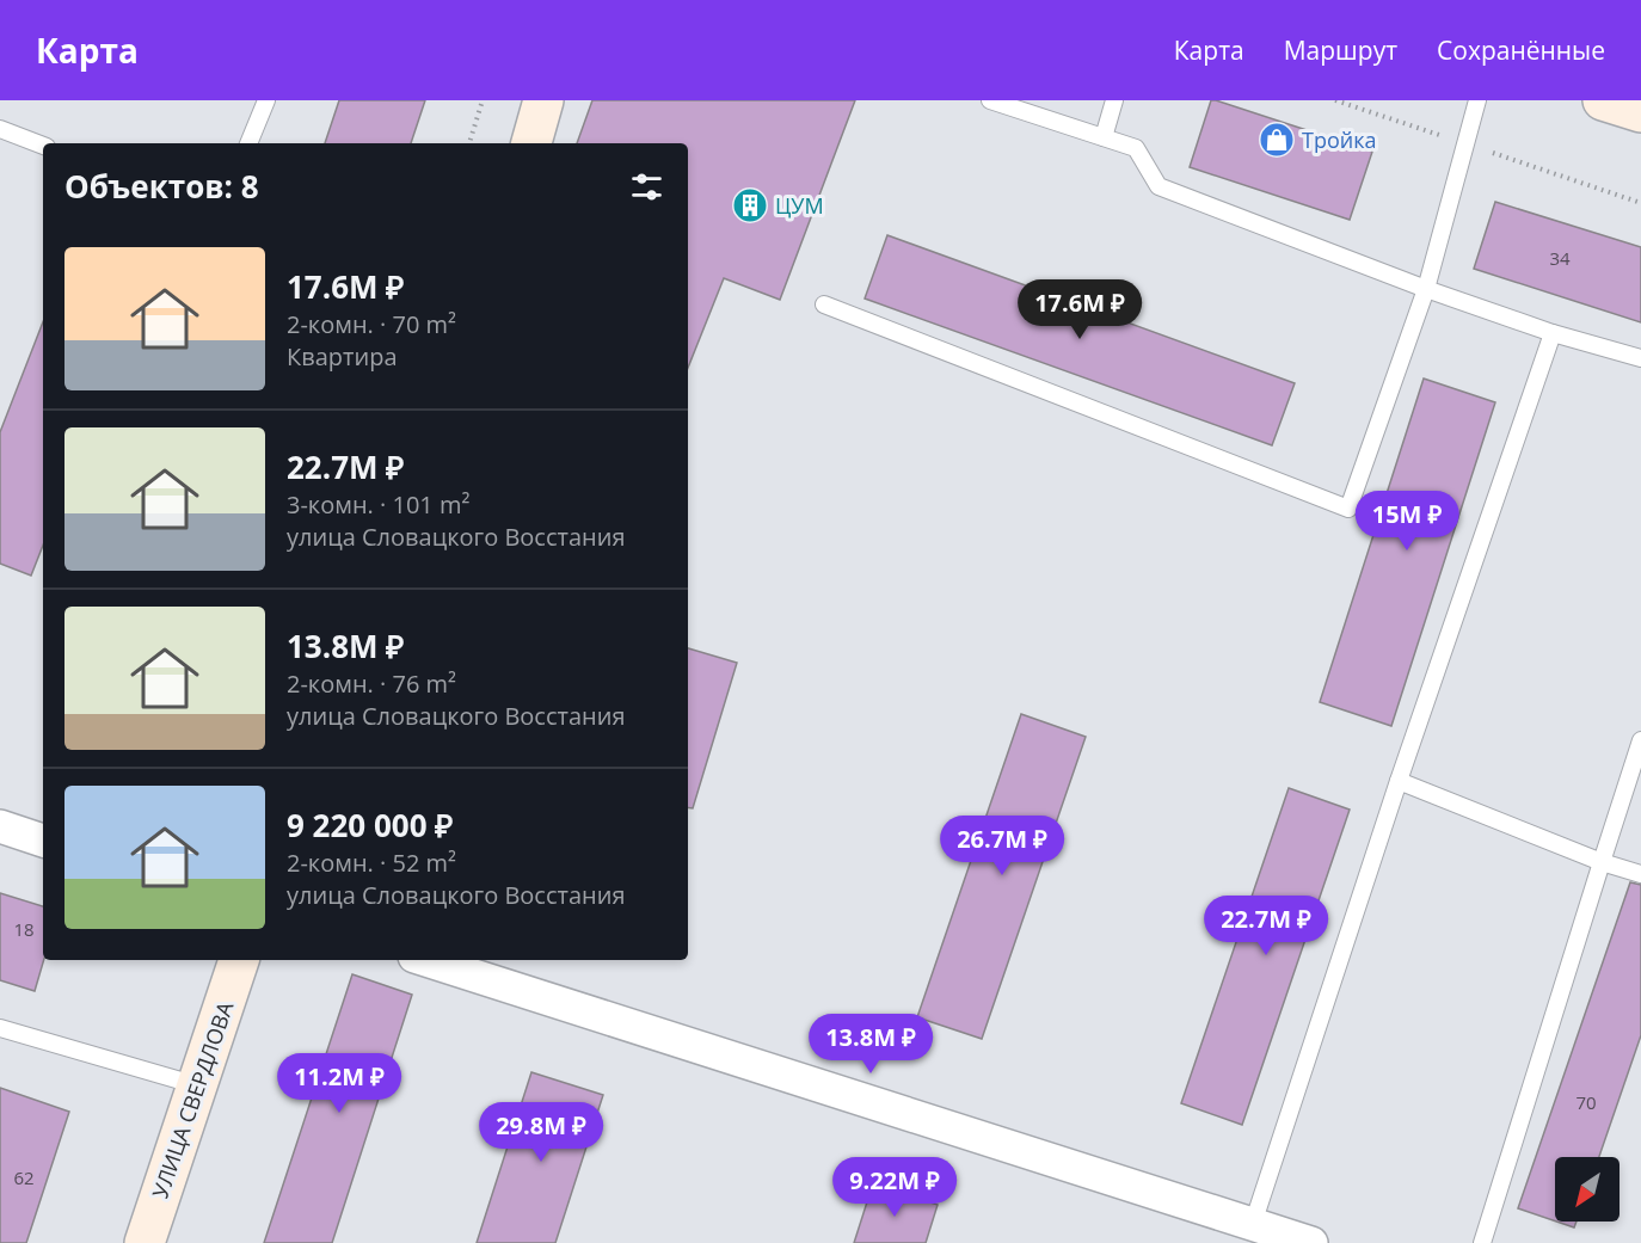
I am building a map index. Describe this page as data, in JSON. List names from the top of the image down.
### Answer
{
  "streets": {
    "main road": ["УЛИЦА СВЕРДЛОВА"]
  },
  "places": {
    "shop": ["Тройка"],
    "building": ["ЦУМ"]
  },
  "house_numbers": [
    "34",
    "18",
    "70",
    "62"
  ],
  "north": "bottom left",
  "page": {
    "header": "Карта",
    "nav": ["Карта", "Маршрут", "Сохранённые"],
    "heading": "Объектов: 8",
    "list": [
      {
        "name": "17.6M ₽",
        "note": "2-комн. · 70 m² · Квартира"
      },
      {
        "name": "22.7M ₽",
        "note": "3-комн. · 101 m² · улица Словацкого Восстания"
      },
      {
        "name": "13.8M ₽",
        "note": "2-комн. · 76 m² · улица Словацкого Восстания"
      },
      {
        "name": "9 220 000 ₽",
        "note": "2-комн. · 52 m² · улица Словацкого Восстания"
      }
    ],
    "price": [
      "17.6M ₽",
      "15M ₽",
      "26.7M ₽",
      "22.7M ₽",
      "13.8M ₽",
      "11.2M ₽",
      "29.8M ₽",
      "9.22M ₽"
    ]
  }
}
